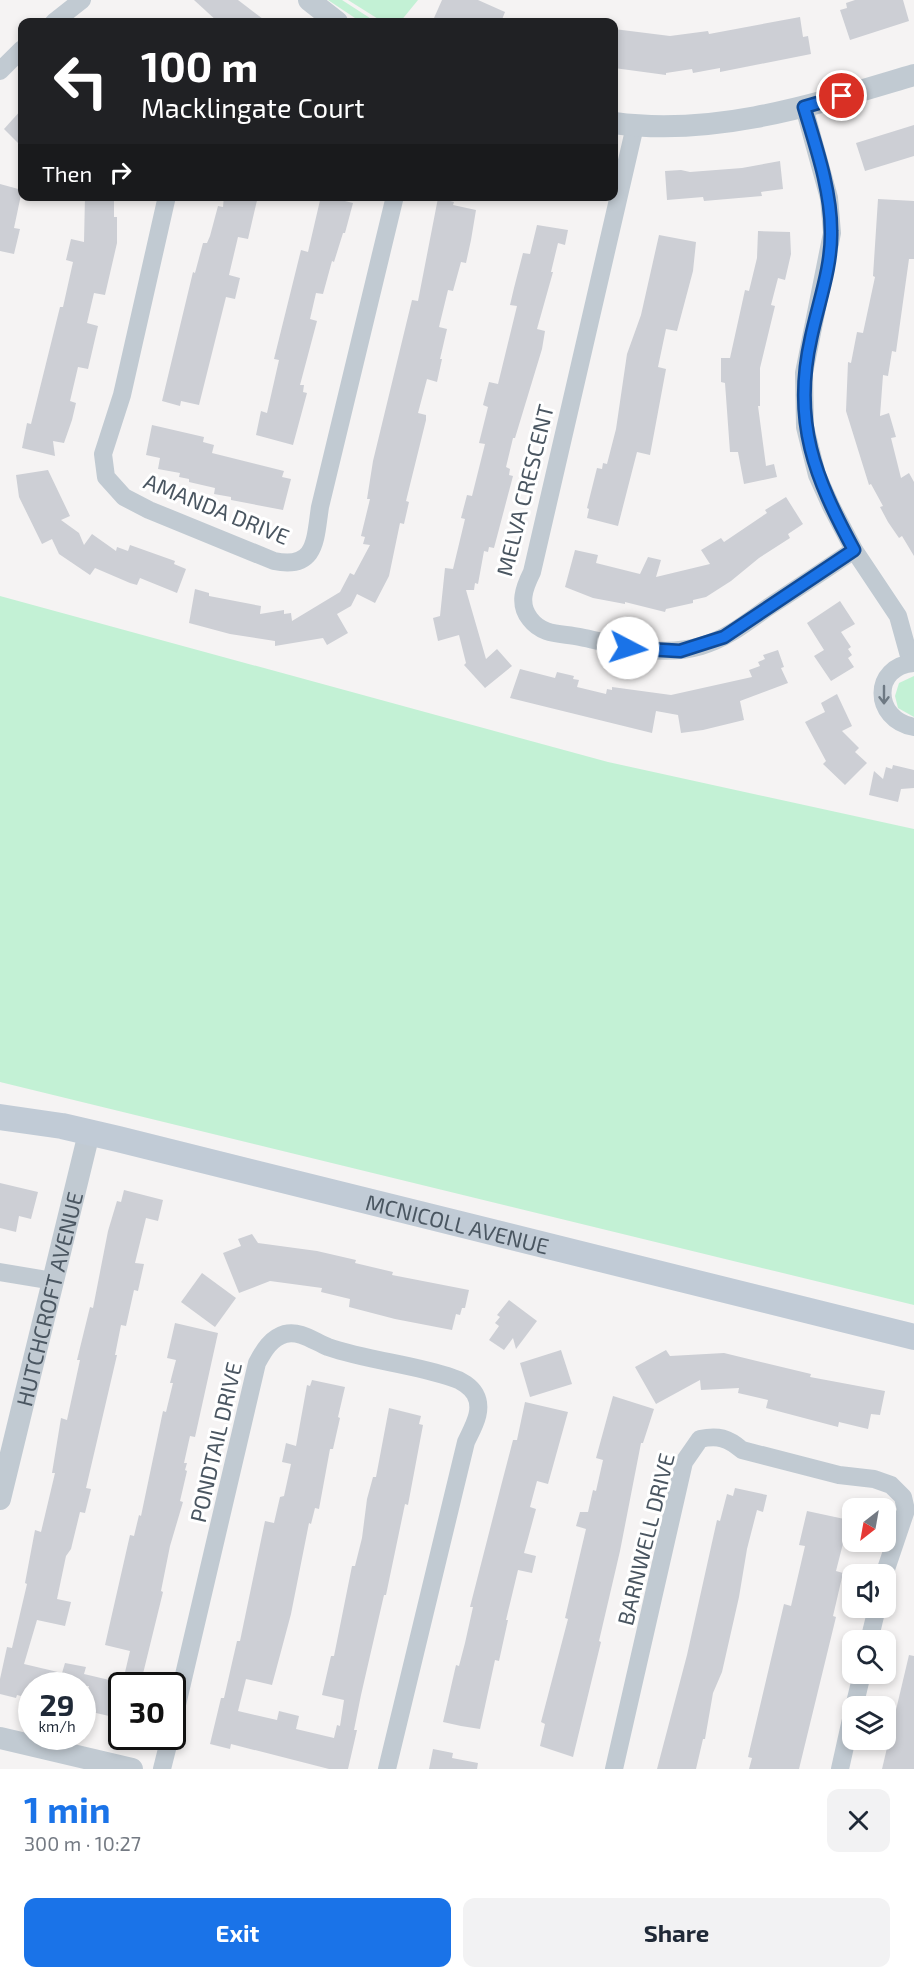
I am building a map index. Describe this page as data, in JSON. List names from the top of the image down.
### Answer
{
  "streets": {
    "main road": ["MCNICOLL AVENUE"],
    "street": [
      "MELVA CRESCENT",
      "AMANDA DRIVE",
      "HUTCHCROFT AVENUE",
      "PONDTAIL DRIVE",
      "BARNWELL DRIVE"
    ]
  },
  "crossings": [
    ["MCNICOLL AVENUE", "HUTCHCROFT AVENUE"]
  ],
  "north": "bottom left",
  "page": {
    "turn": ["100 m", "Macklingate Court"],
    "then": "Then",
    "speed": "29 km/h",
    "limit": "30",
    "heading": ["1 min", "300 m · 10:27"],
    "buttons": ["Exit", "Share"]
  }
}
